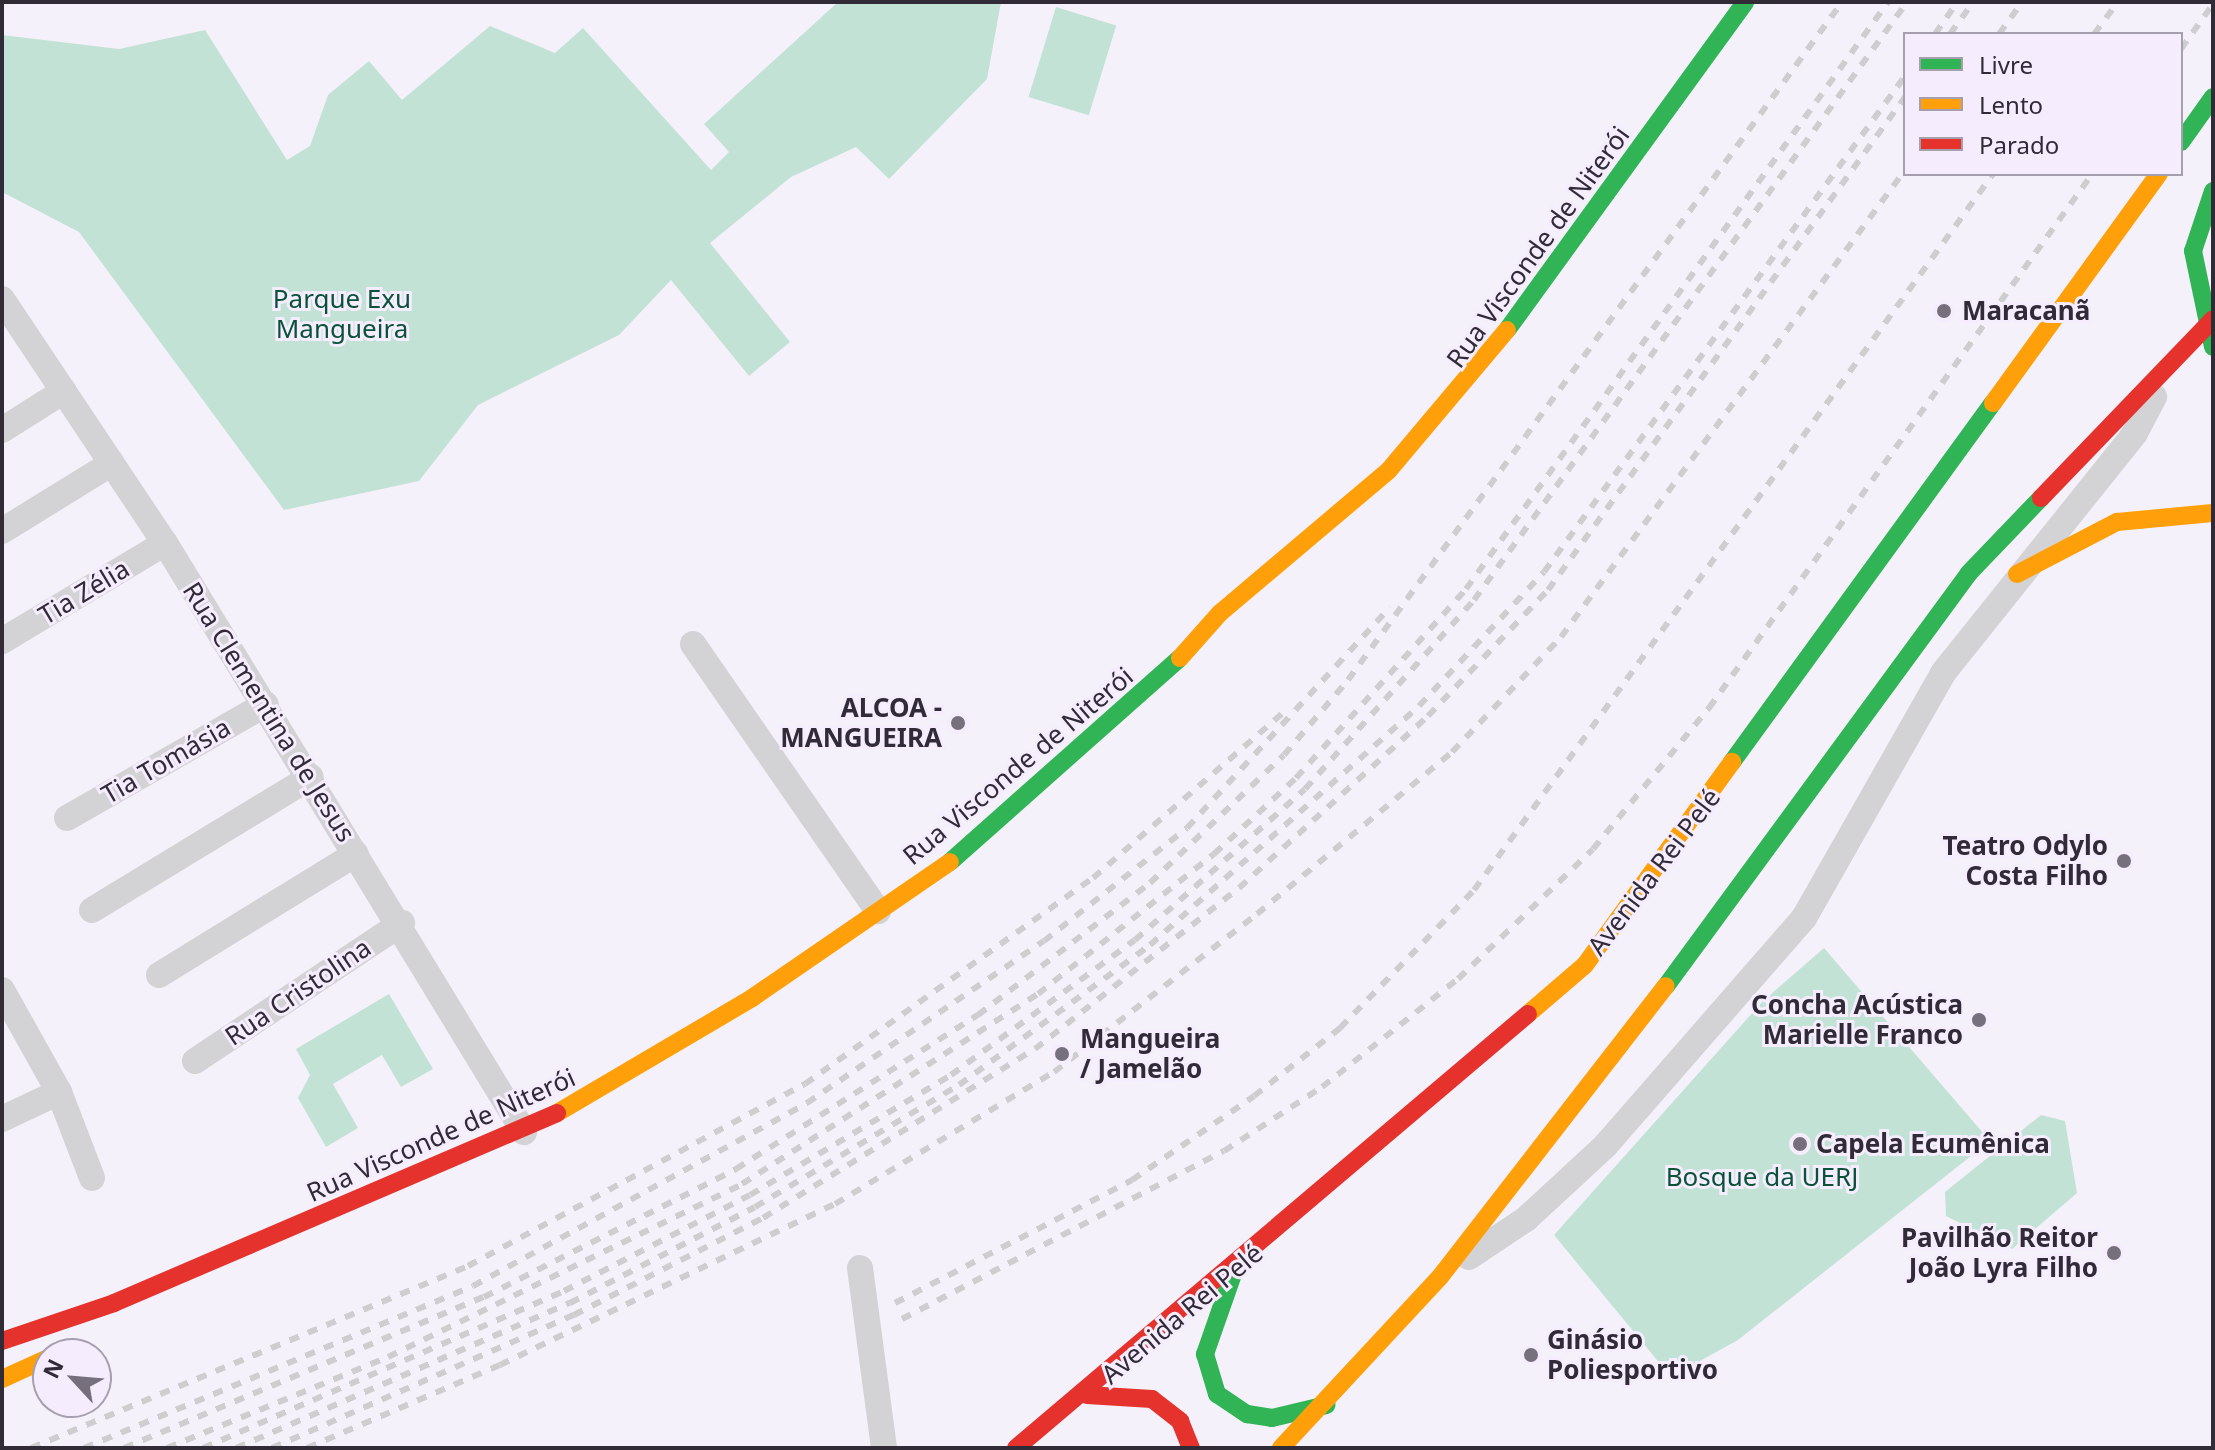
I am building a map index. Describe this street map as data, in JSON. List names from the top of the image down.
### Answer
{
  "streets": {
    "main road": ["Rua Visconde de Niterói", "Avenida Rei Pelé"],
    "street": [
      "Tia Zélia",
      "Rua Clementina de Jesus",
      "Tia Tomásia",
      "Rua Cristolina"
    ]
  },
  "crossings": [
    ["Rua Visconde de Niterói", "Rua Clementina de Jesus"],
    ["Tia Zélia", "Rua Clementina de Jesus"],
    ["Rua Clementina de Jesus", "Tia Tomásia"],
    ["Rua Clementina de Jesus", "Rua Cristolina"]
  ],
  "parks": ["Parque Exu Mangueira", "Bosque da UERJ"],
  "places": [
    "Maracanã",
    "ALCOA - MANGUEIRA",
    "Teatro Odylo Costa Filho",
    "Concha Acústica Marielle Franco",
    "Mangueira / Jamelão",
    "Capela Ecumênica",
    "Pavilhão Reitor João Lyra Filho",
    "Ginásio Poliesportivo"
  ],
  "legend": ["Livre", "Lento", "Parado"],
  "north": "top left"
}
